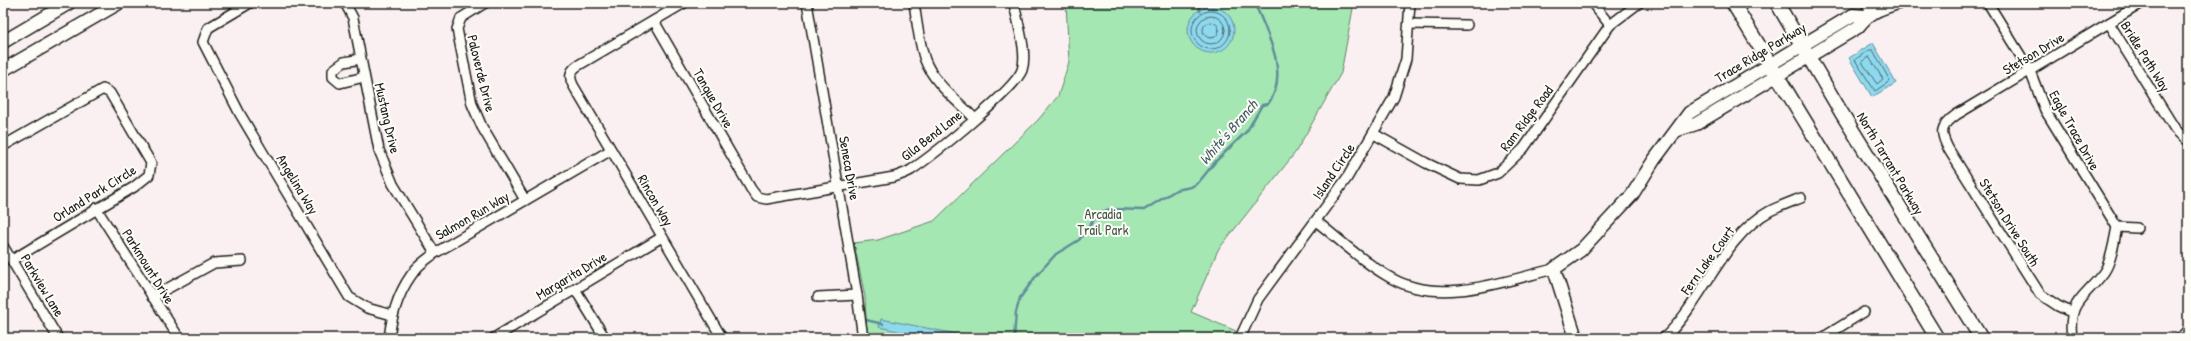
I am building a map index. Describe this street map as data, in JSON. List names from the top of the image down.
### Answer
{
  "streets": {
    "main road": ["North Tarrant Parkway"],
    "street": [
      "Trace Ridge Parkway",
      "Stetson Drive",
      "Bridle Path Way",
      "Paloverde Drive",
      "Tanque Drive",
      "Mustang Drive",
      "Ram Ridge Road",
      "Eagle Trace Drive",
      "Gila Bend Lane",
      "Seneca Drive",
      "Island Circle",
      "Angelina Way",
      "Orland Park Circle",
      "Rincon Way",
      "Salmon Run Way",
      "Stetson Drive South",
      "Fern Lake Court",
      "Parkmount Drive",
      "Margarita Drive",
      "Parkview Lane"
    ]
  },
  "crossings": [
    ["Trace Ridge Parkway", "North Tarrant Parkway"],
    ["Trace Ridge Parkway", "Island Circle"],
    ["Stetson Drive", "Bridle Path Way"],
    ["Stetson Drive", "Eagle Trace Drive"],
    ["Stetson Drive", "Stetson Drive South"],
    ["Paloverde Drive", "Salmon Run Way"],
    ["Tanque Drive", "Gila Bend Lane"],
    ["Tanque Drive", "Rincon Way"],
    ["Mustang Drive", "Salmon Run Way"],
    ["Ram Ridge Road", "Island Circle"],
    ["Gila Bend Lane", "Seneca Drive"],
    ["Angelina Way", "Salmon Run Way"],
    ["Orland Park Circle", "Parkmount Drive"],
    ["Orland Park Circle", "Parkview Lane"],
    ["Rincon Way", "Salmon Run Way"],
    ["Rincon Way", "Margarita Drive"]
  ],
  "water": ["White's Branch"],
  "parks": ["Arcadia Trail Park"]
}
